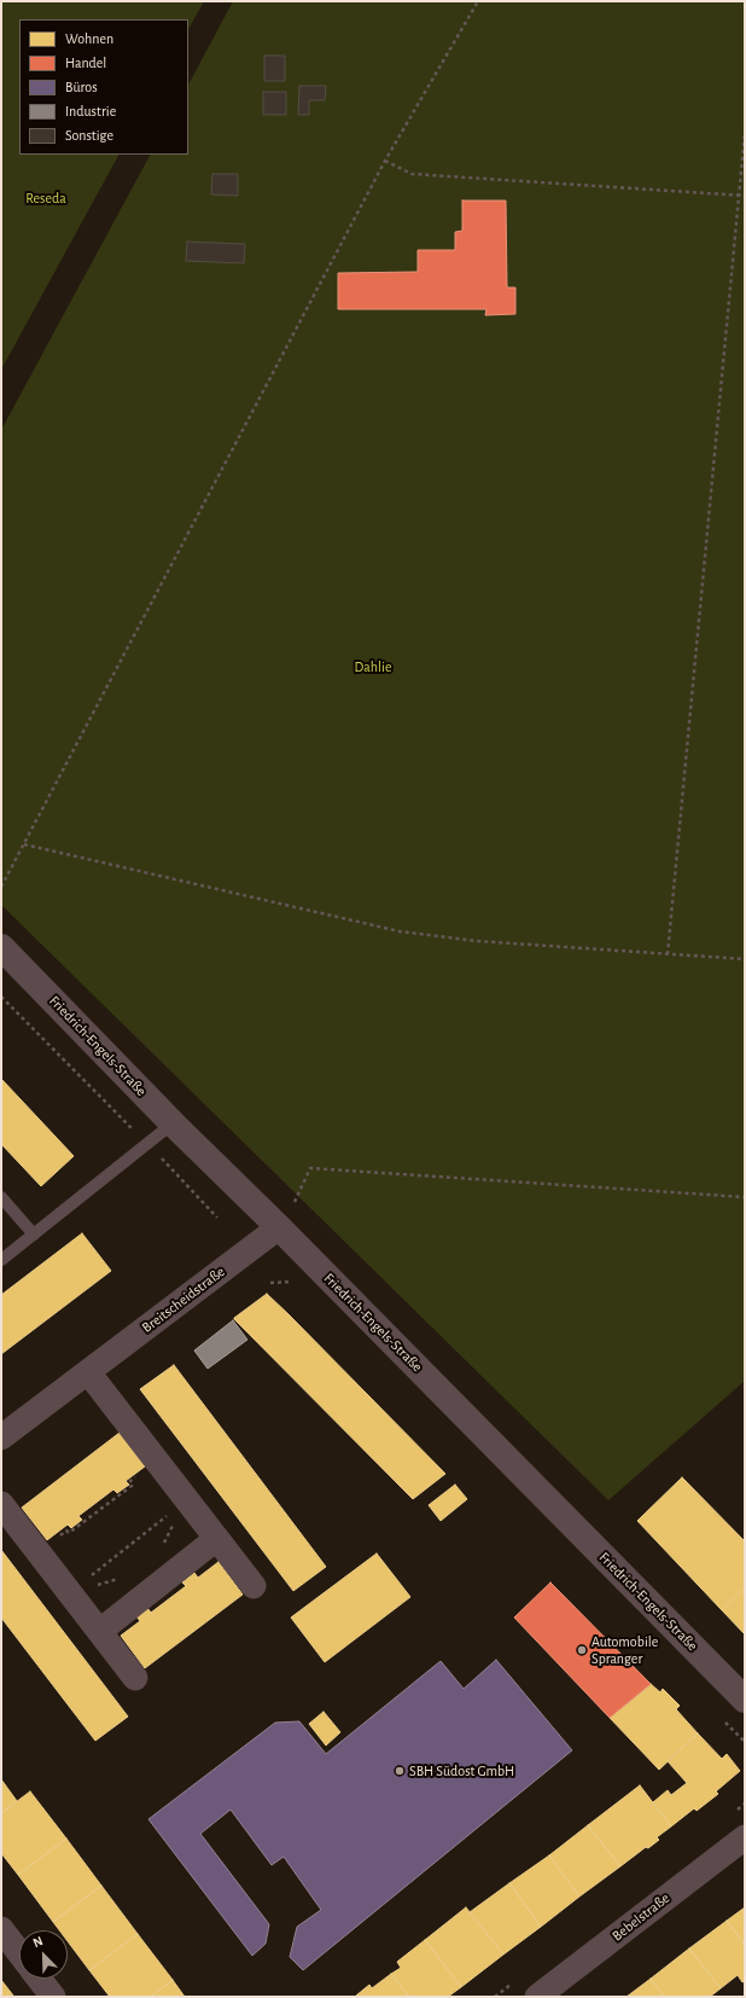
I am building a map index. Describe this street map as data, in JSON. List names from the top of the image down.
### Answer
{
  "streets": {
    "street": ["Friedrich-Engels-Straße", "Breitscheidstraße", "Bebelstraße"]
  },
  "crossings": [
    ["Friedrich-Engels-Straße", "Breitscheidstraße"]
  ],
  "parks": ["Reseda", "Dahlie"],
  "places": ["Automobile Spranger", "SBH Südost GmbH"],
  "legend": [
    "Wohnen",
    "Handel",
    "Büros",
    "Industrie",
    "Sonstige"
  ],
  "north": "top left"
}
